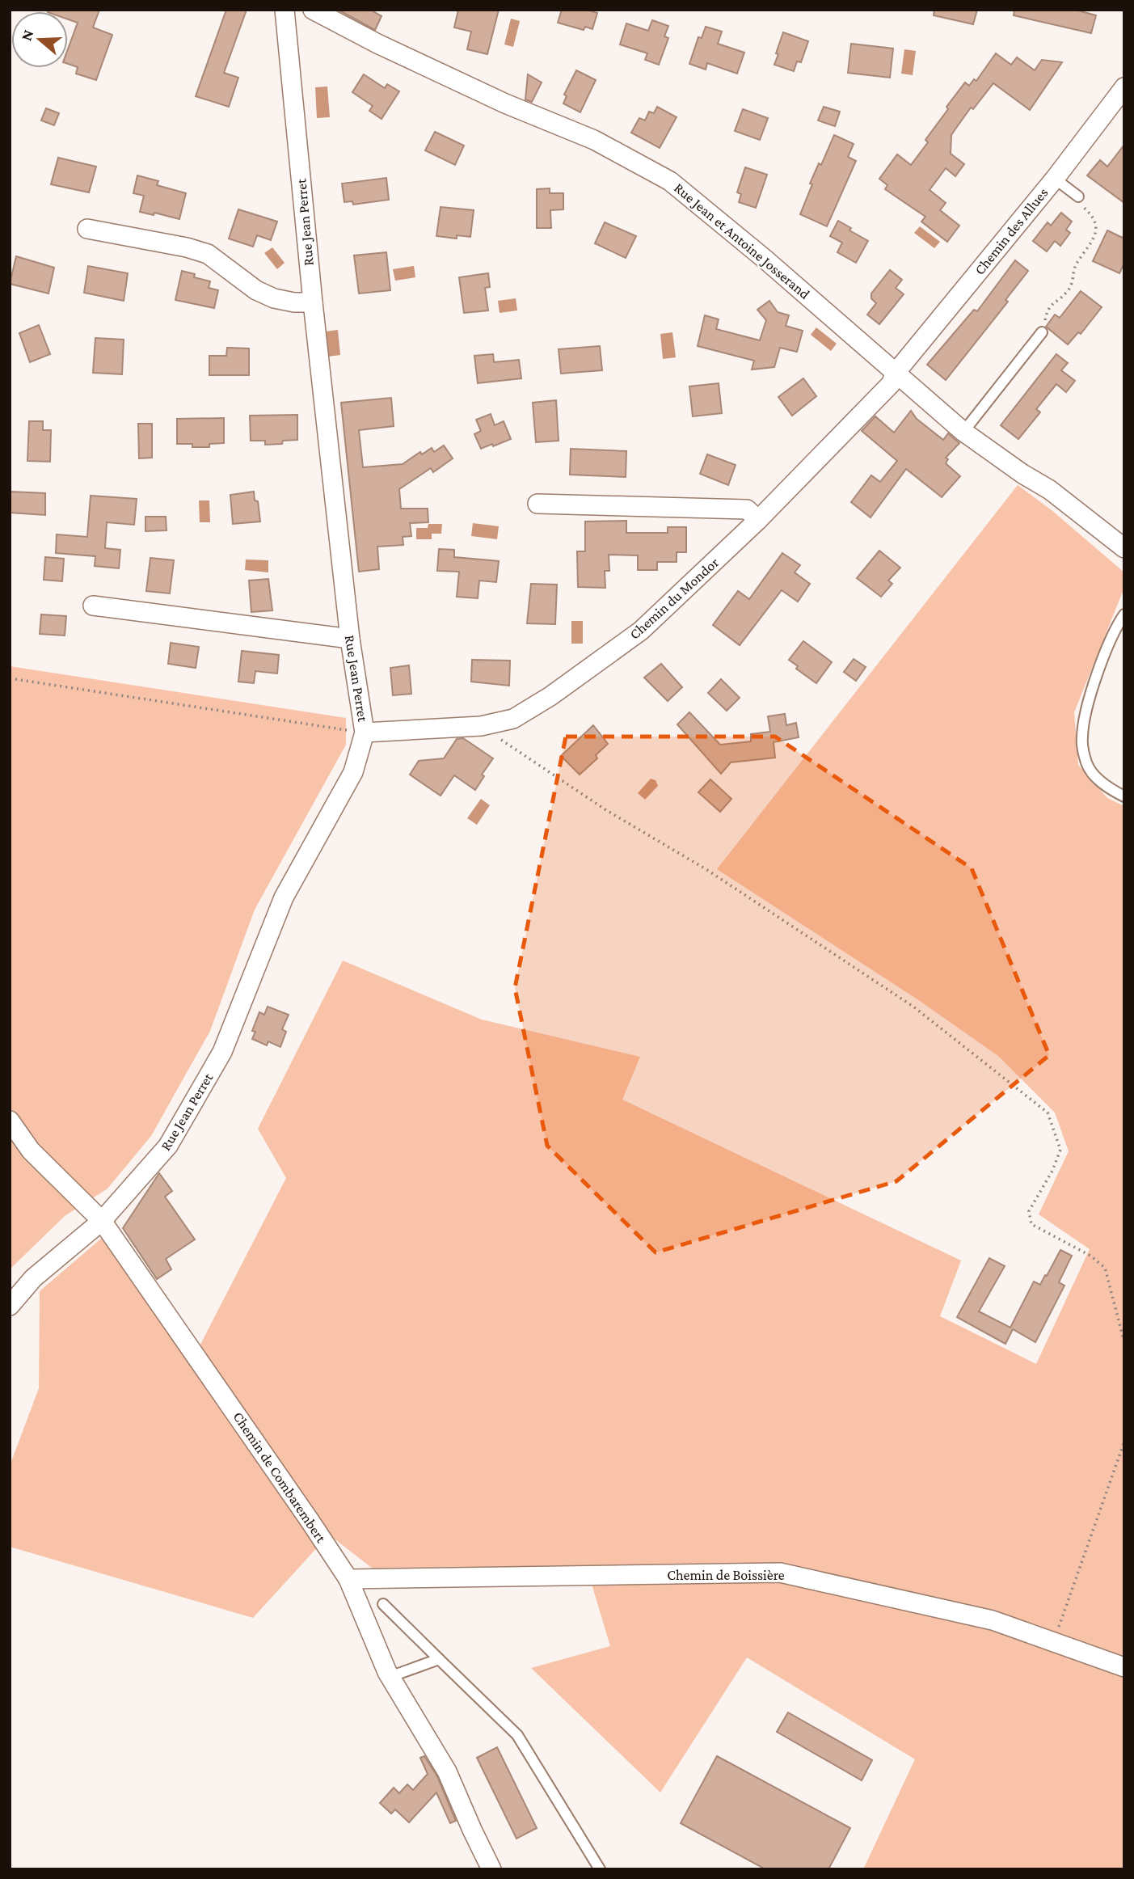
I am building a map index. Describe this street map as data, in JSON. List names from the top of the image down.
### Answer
{
  "streets": {
    "street": [
      "Rue Jean Perret",
      "Chemin des Allues",
      "Rue Jean et Antoine Josserand",
      "Chemin du Mondor",
      "Chemin de Combarembert",
      "Chemin de Boissière"
    ]
  },
  "crossings": [
    ["Rue Jean Perret", "Chemin du Mondor"],
    ["Rue Jean Perret", "Chemin de Combarembert"],
    ["Chemin des Allues", "Rue Jean et Antoine Josserand"],
    ["Chemin des Allues", "Chemin du Mondor"],
    ["Rue Jean et Antoine Josserand", "Chemin du Mondor"],
    ["Chemin de Combarembert", "Chemin de Boissière"]
  ],
  "north": "left"
}
